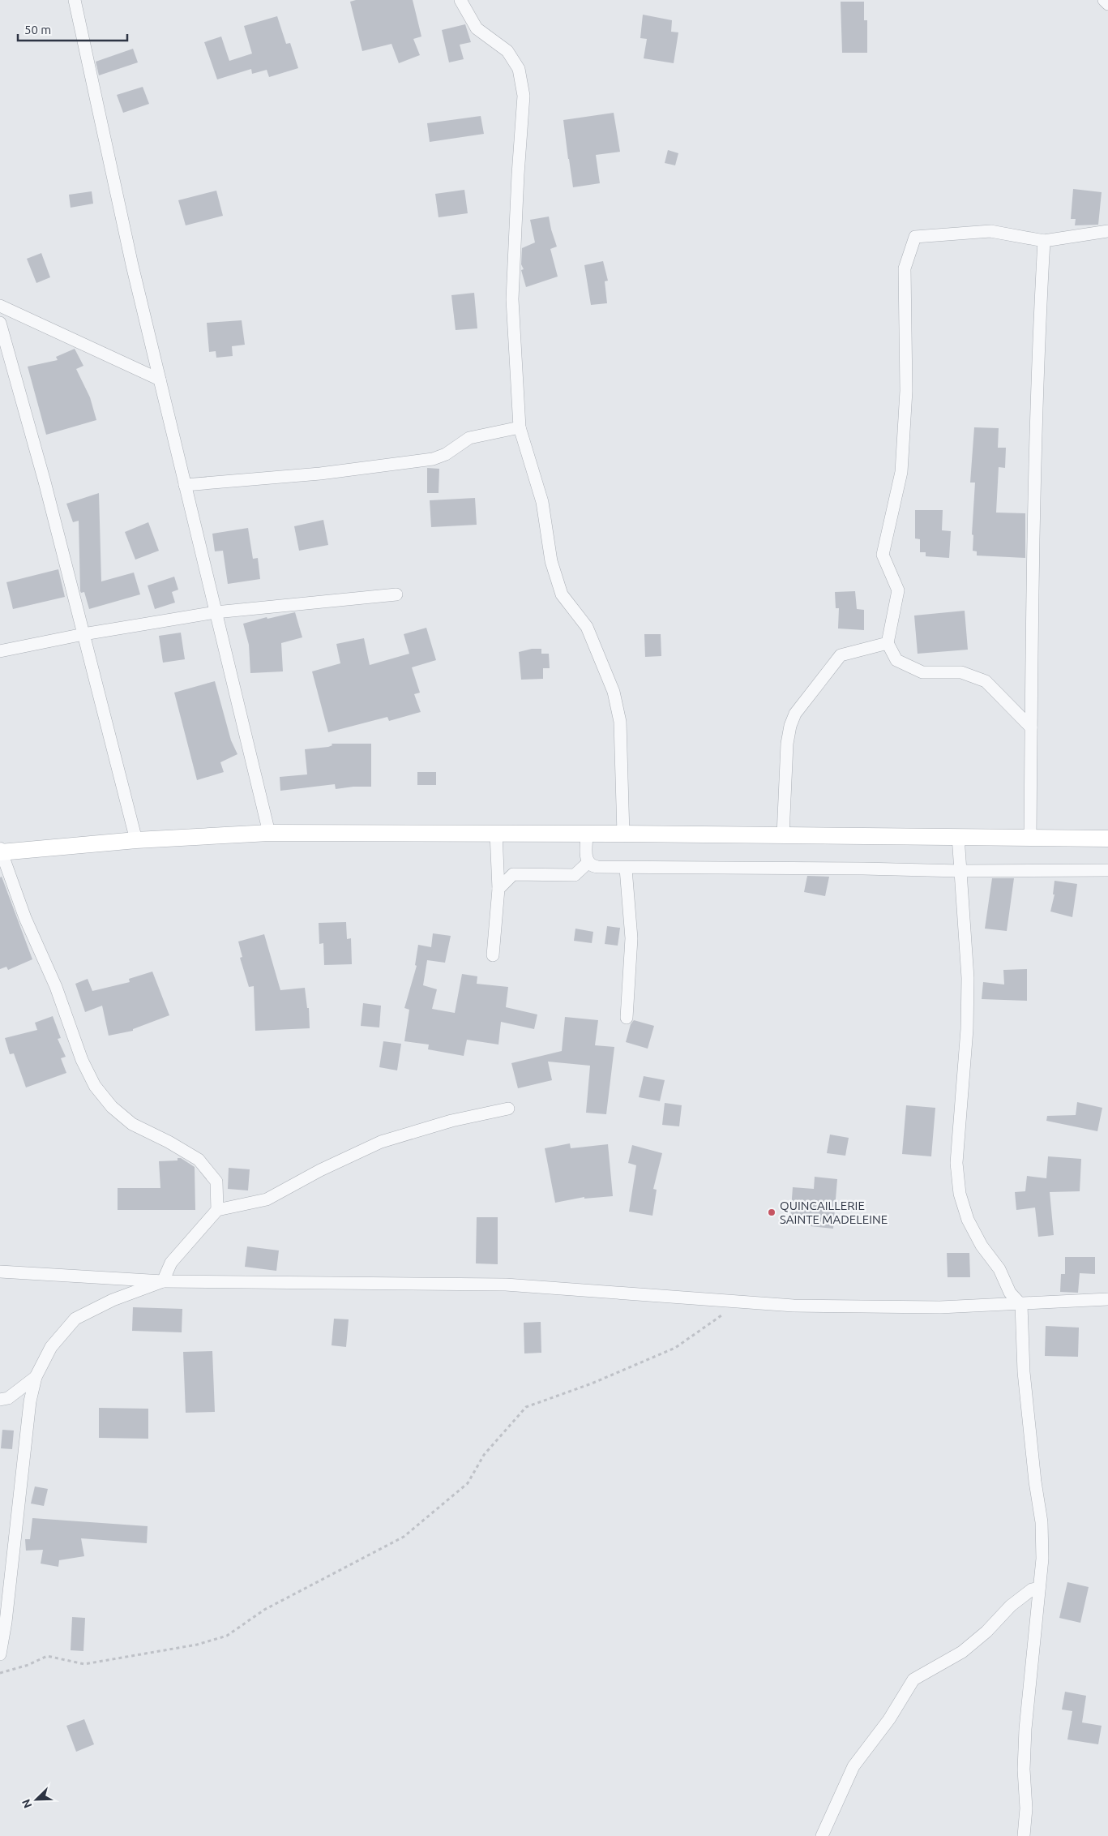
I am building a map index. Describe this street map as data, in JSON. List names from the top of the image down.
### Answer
{
  "places": ["QUINCAILLERIE SAINTE MADELEINE"],
  "scale_bar": "50 m",
  "north": "bottom left"
}
